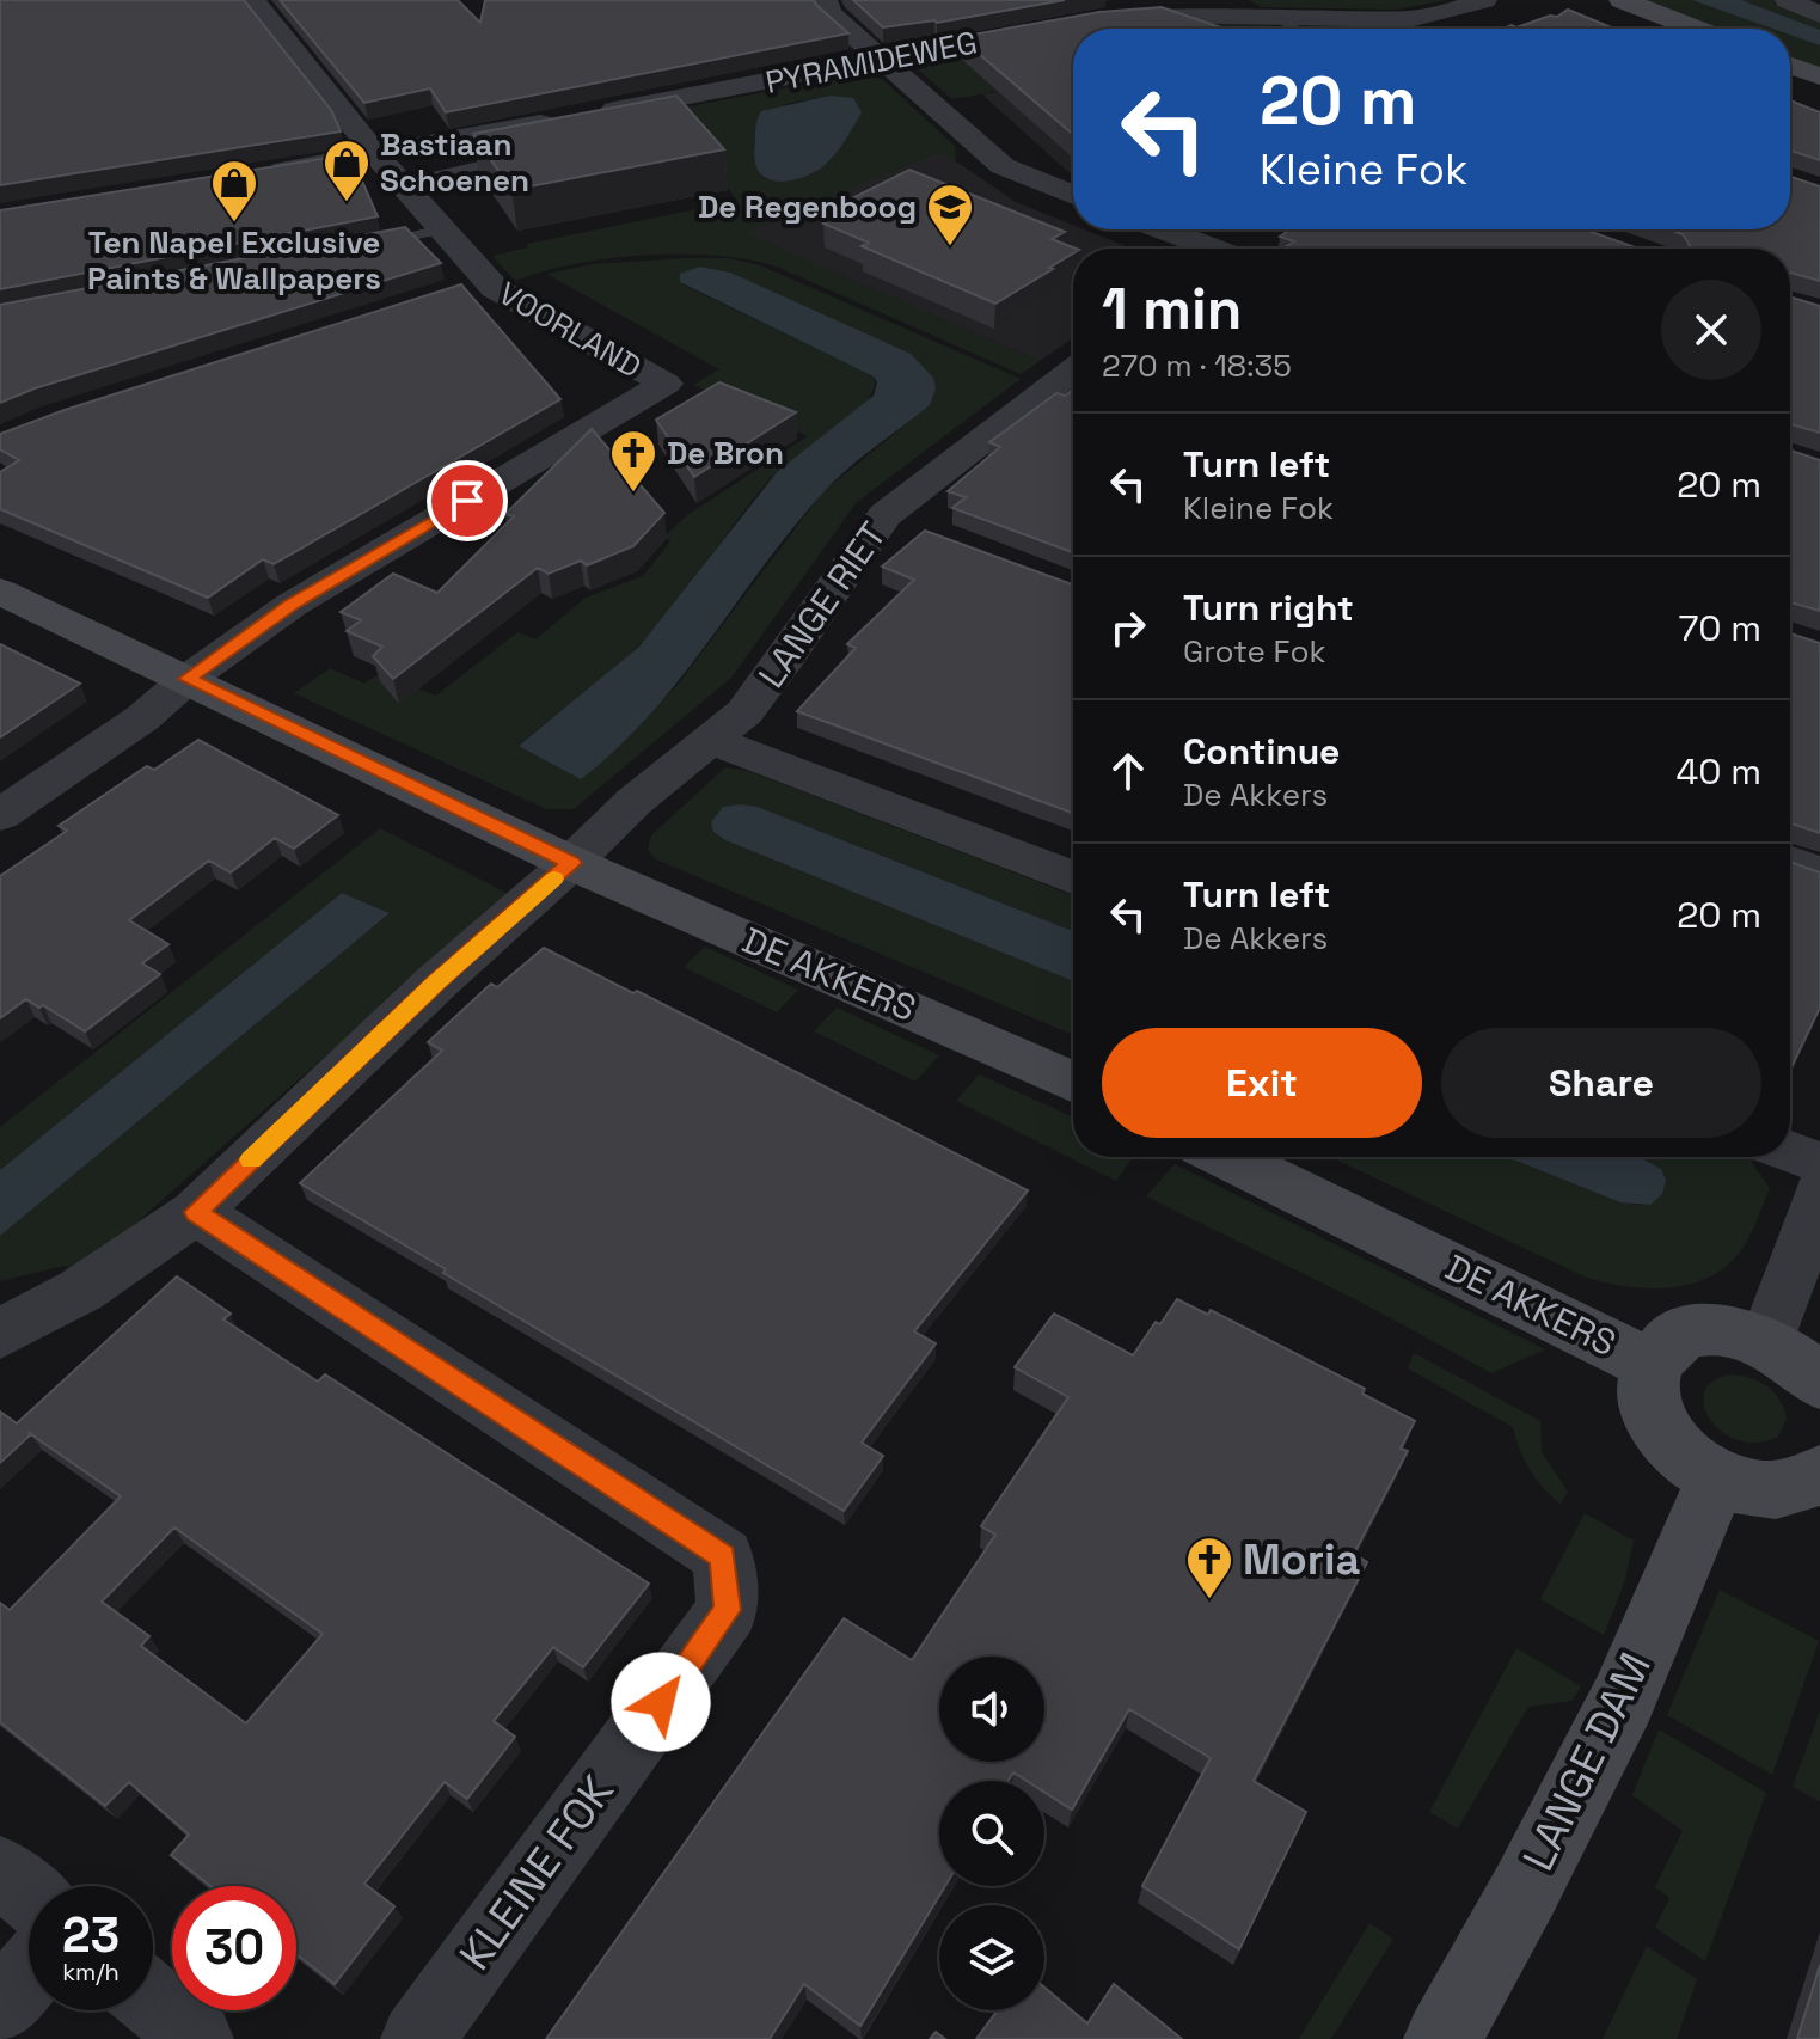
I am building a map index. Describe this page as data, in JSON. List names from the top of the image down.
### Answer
{
  "streets": {
    "street": [
      "PYRAMIDEWEG",
      "VOORLAND",
      "LANGE RIET",
      "DE AKKERS",
      "LANGE DAM",
      "KLEINE FOK"
    ]
  },
  "crossings": [
    ["VOORLAND", "DE AKKERS"],
    ["LANGE RIET", "DE AKKERS"]
  ],
  "places": {
    "shop": ["Bastiaan Schoenen", "Ten Napel Exclusive Paints & Wallpapers"],
    "school or university": ["De Regenboog"],
    "church": ["De Bron", "Moria"]
  },
  "page": {
    "turn": ["20 m", "Kleine Fok"],
    "heading": ["1 min", "270 m · 18:35"],
    "list": [
      {
        "name": "Turn left",
        "note": "Kleine Fok",
        "value": "20 m"
      },
      {
        "name": "Turn right",
        "note": "Grote Fok",
        "value": "70 m"
      },
      {
        "name": "Continue",
        "note": "De Akkers",
        "value": "40 m"
      },
      {
        "name": "Turn left",
        "note": "De Akkers",
        "value": "20 m"
      }
    ],
    "buttons": ["Exit", "Share"],
    "speed": "23 km/h",
    "limit": "30"
  }
}
